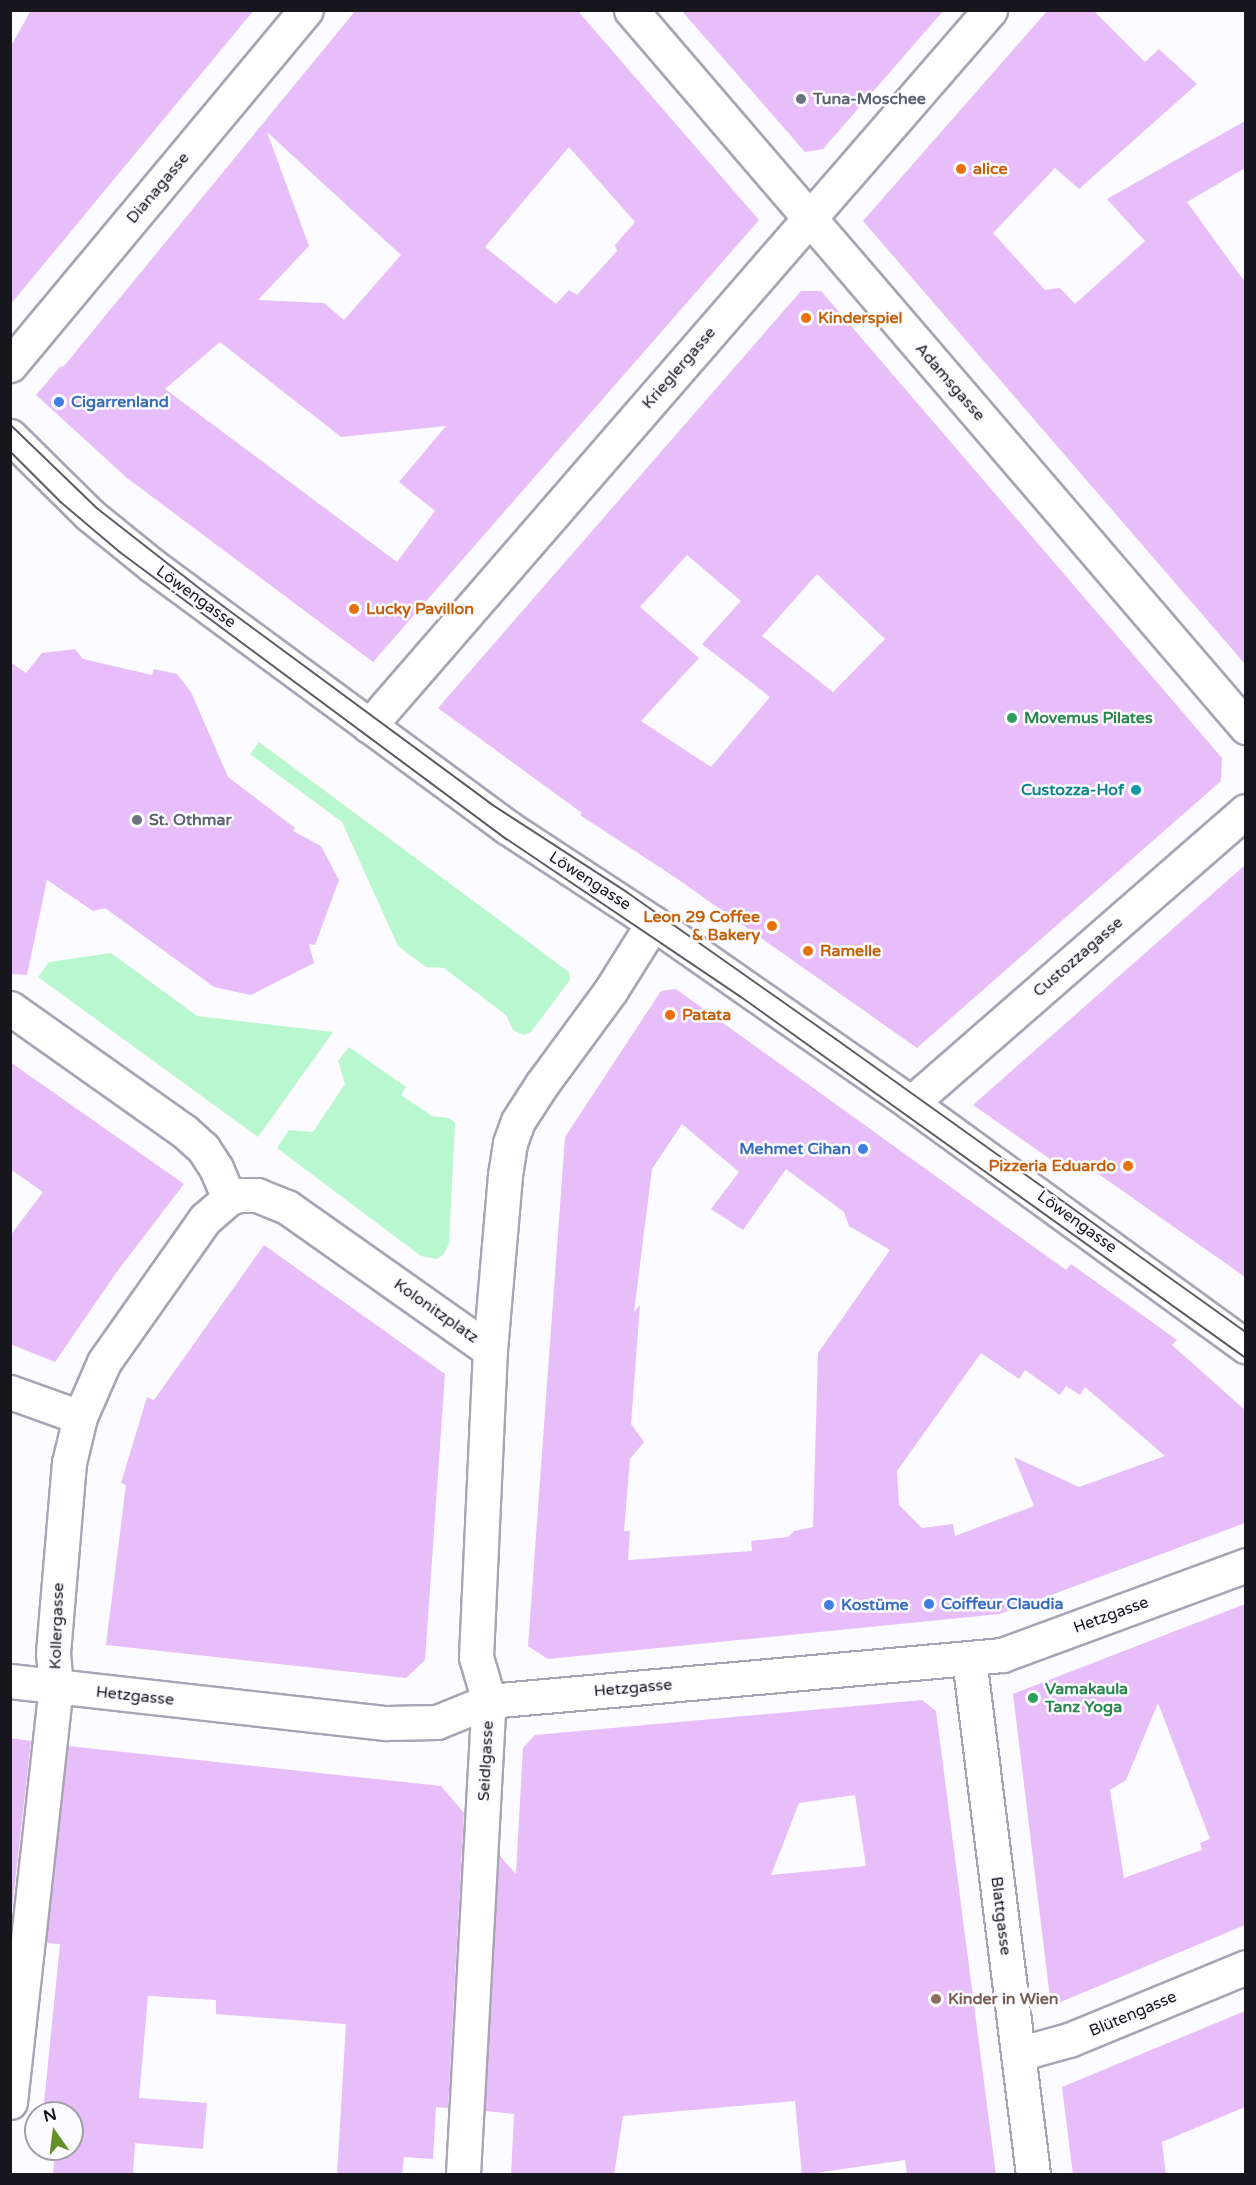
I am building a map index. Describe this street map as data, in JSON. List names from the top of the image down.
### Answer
{
  "streets": {
    "street": [
      "Dianagasse",
      "Krieglergasse",
      "Adamsgasse",
      "Löwengasse",
      "Custozzagasse",
      "Kolonitzplatz",
      "Hetzgasse",
      "Kollergasse",
      "Seidlgasse",
      "Blattgasse",
      "Blütengasse"
    ]
  },
  "crossings": [
    ["Krieglergasse", "Adamsgasse"],
    ["Krieglergasse", "Löwengasse"],
    ["Löwengasse", "Custozzagasse"],
    ["Löwengasse", "Kolonitzplatz"],
    ["Kolonitzplatz", "Kollergasse"],
    ["Kolonitzplatz", "Seidlgasse"],
    ["Hetzgasse", "Kollergasse"],
    ["Hetzgasse", "Seidlgasse"],
    ["Hetzgasse", "Blattgasse"],
    ["Blattgasse", "Blütengasse"]
  ],
  "places": [
    "Tuna-Moschee",
    "alice",
    "Kinderspiel",
    "Cigarrenland",
    "Lucky Pavillon",
    "Movemus Pilates",
    "Custozza-Hof",
    "St. Othmar",
    "Leon 29 Coffee & Bakery",
    "Ramelle",
    "Patata",
    "Mehmet Cihan",
    "Pizzeria Eduardo",
    "Coiffeur Claudia",
    "Kostüme",
    "Vamakaula Tanz Yoga",
    "Kinder in Wien"
  ],
  "north": "top"
}
